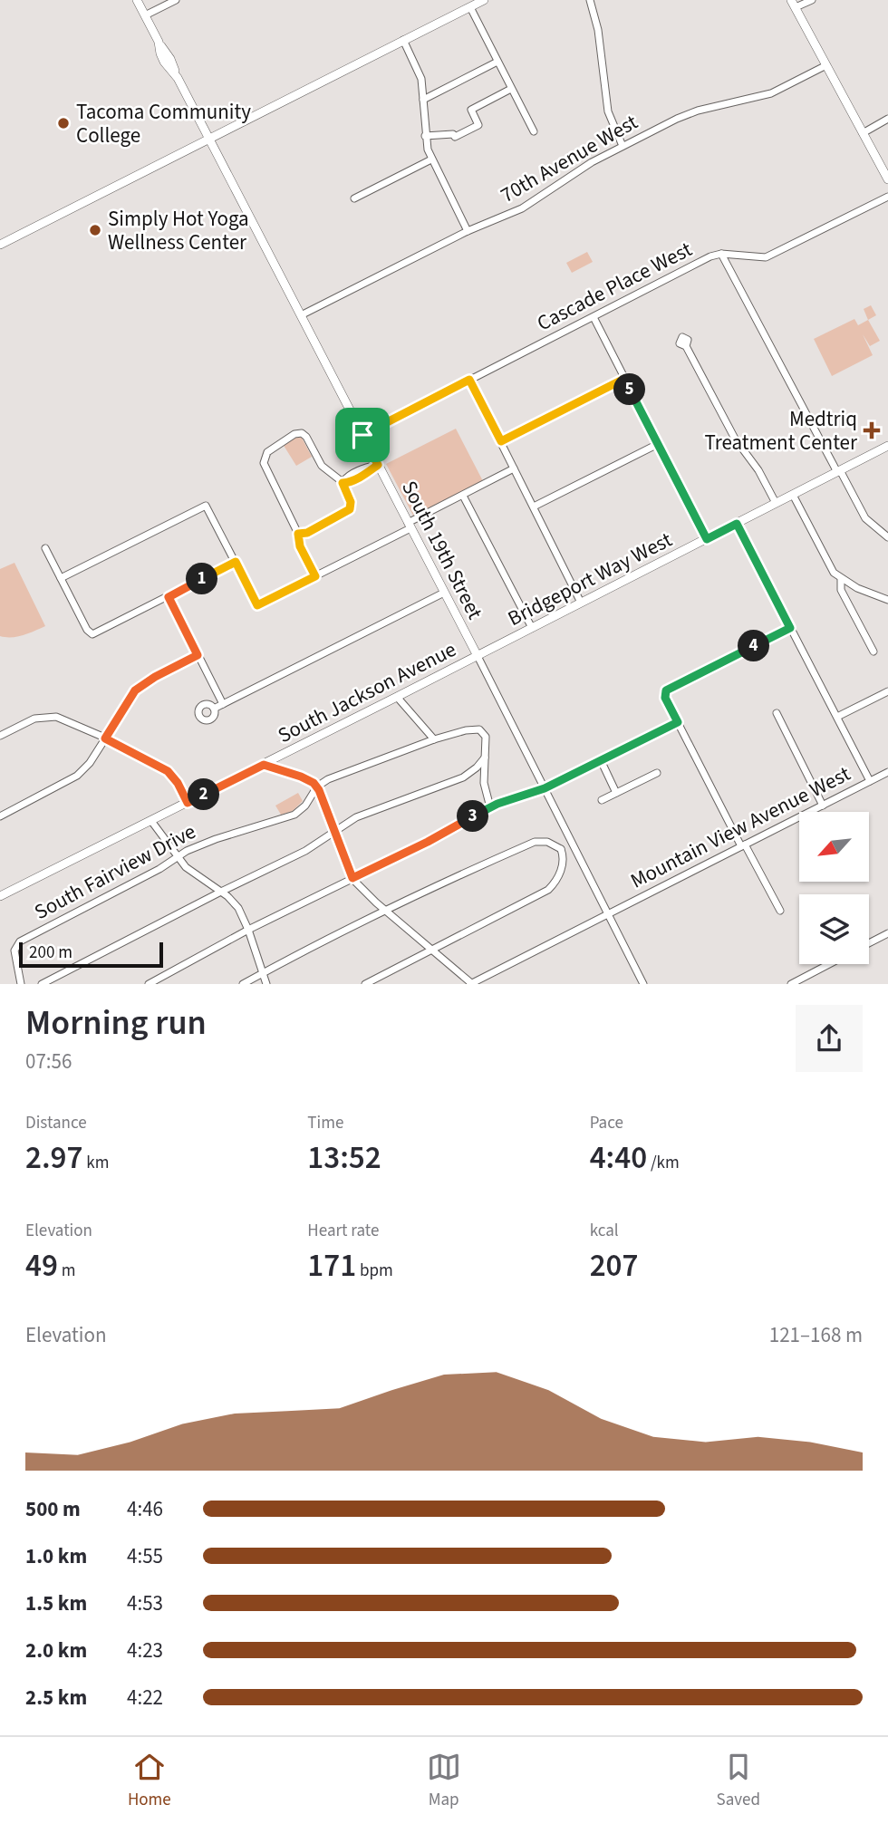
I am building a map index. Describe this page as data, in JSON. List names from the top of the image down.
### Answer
{
  "streets": {
    "main road": ["South 19th Street", "Bridgeport Way West", "South Jackson Avenue"],
    "street": [
      "70th Avenue West",
      "Cascade Place West",
      "Mountain View Avenue West",
      "South Fairview Drive"
    ]
  },
  "crossings": [
    ["70th Avenue West", "South 19th Street"],
    ["Cascade Place West", "South 19th Street"],
    ["South 19th Street", "Bridgeport Way West"],
    ["South 19th Street", "South Jackson Avenue"],
    ["South 19th Street", "Mountain View Avenue West"],
    ["Bridgeport Way West", "South Jackson Avenue"]
  ],
  "places": {
    "other": ["Tacoma Community College", "Simply Hot Yoga Wellness Center"],
    "health": ["Medtriq Treatment Center"]
  },
  "scale_bar": "200 m",
  "north": "bottom left",
  "page": {
    "pins": [
      "5",
      "1",
      "4",
      "2",
      "3"
    ],
    "scale": "200 m",
    "heading": ["Morning run", "07:56"],
    "stats": [
      ["Distance", "2.97 km"],
      ["Time", "13:52"],
      ["Pace", "4:40 /km"],
      ["Elevation", "49 m"],
      ["Heart rate", "171 bpm"],
      ["kcal", "207"]
    ],
    "chart": ["Elevation", "121–168 m"],
    "list": [
      {
        "name": "500 m",
        "note": "4:46"
      },
      {
        "name": "1.0 km",
        "note": "4:55"
      },
      {
        "name": "1.5 km",
        "note": "4:53"
      },
      {
        "name": "2.0 km",
        "note": "4:23"
      },
      {
        "name": "2.5 km",
        "note": "4:22"
      }
    ],
    "tabs": ["Home", "Map", "Saved"]
  }
}
